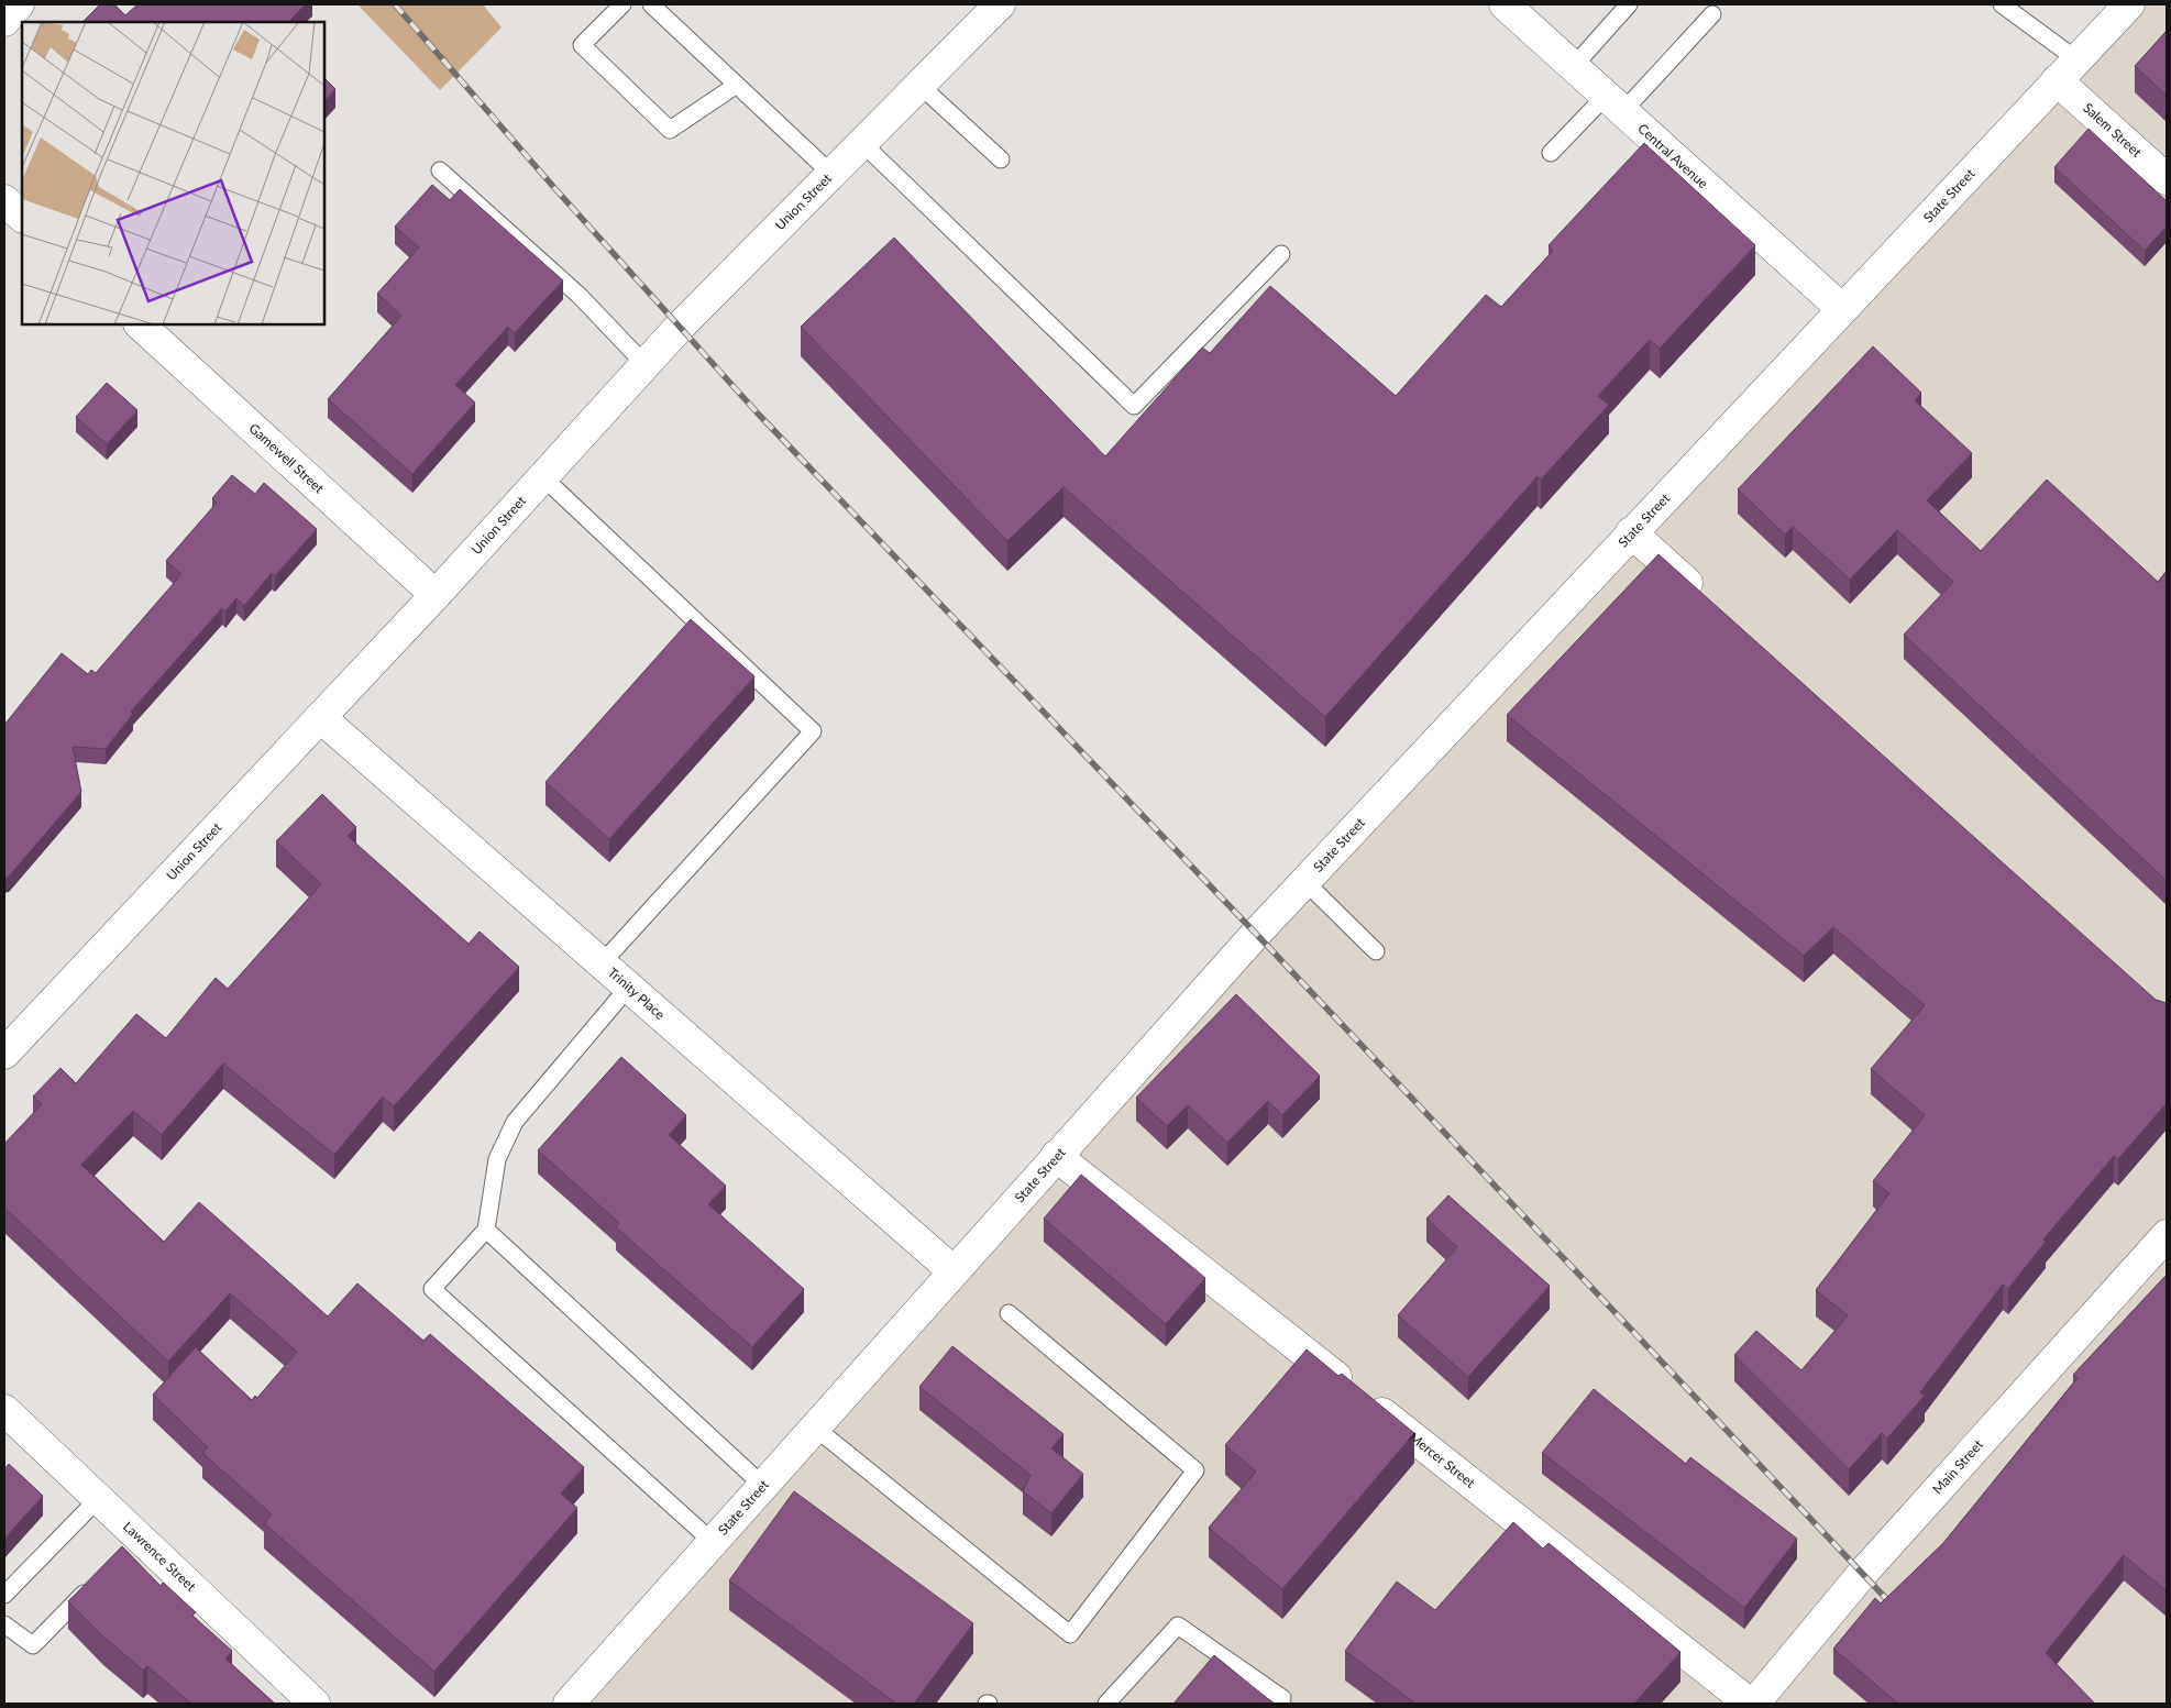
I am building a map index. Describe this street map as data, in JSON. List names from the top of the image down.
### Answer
{
  "streets": {
    "street": [
      "Salem Street",
      "Central Avenue",
      "State Street",
      "Union Street",
      "Gamewell Street",
      "Trinity Place",
      "Mercer Street",
      "Main Street",
      "Lawrence Street"
    ]
  },
  "crossings": [
    ["Salem Street", "State Street"],
    ["Central Avenue", "State Street"],
    ["State Street", "Trinity Place"],
    ["State Street", "Mercer Street"],
    ["Union Street", "Gamewell Street"],
    ["Union Street", "Trinity Place"]
  ]
}
